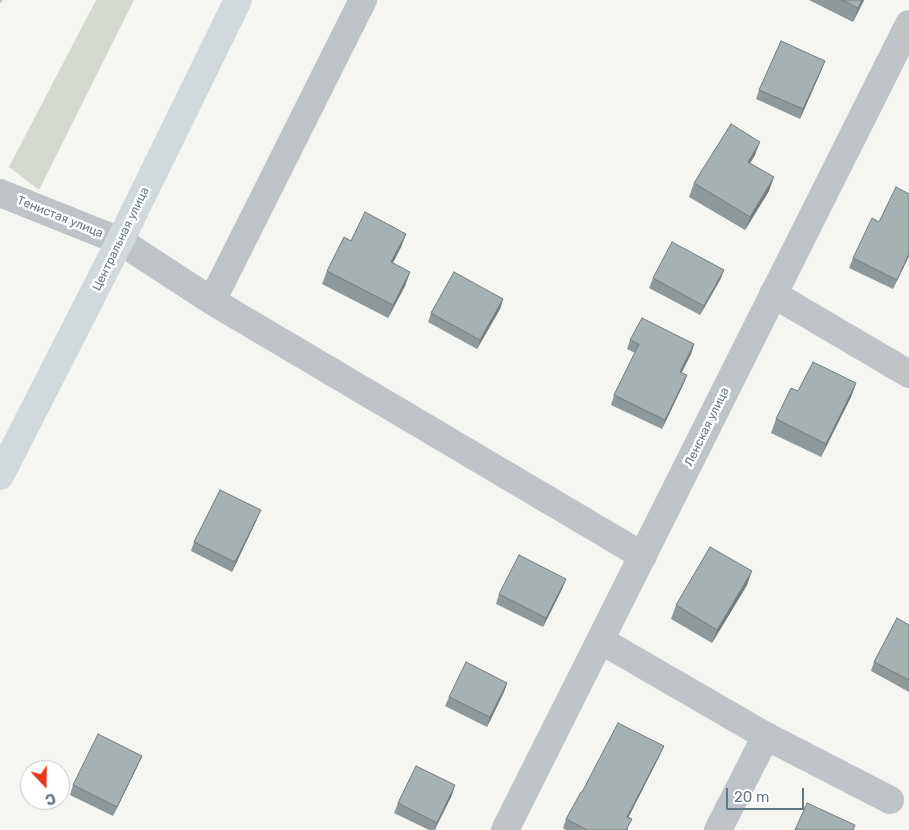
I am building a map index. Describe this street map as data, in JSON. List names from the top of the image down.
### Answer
{
  "streets": {
    "main road": ["Центральная улица"],
    "street": ["Тенистая улица", "Ленская улица"]
  },
  "crossings": [
    ["Тенистая улица", "Центральная улица"],
    ["Тенистая улица", "Ленская улица"]
  ],
  "scale_bar": "20 m",
  "north": "bottom"
}
